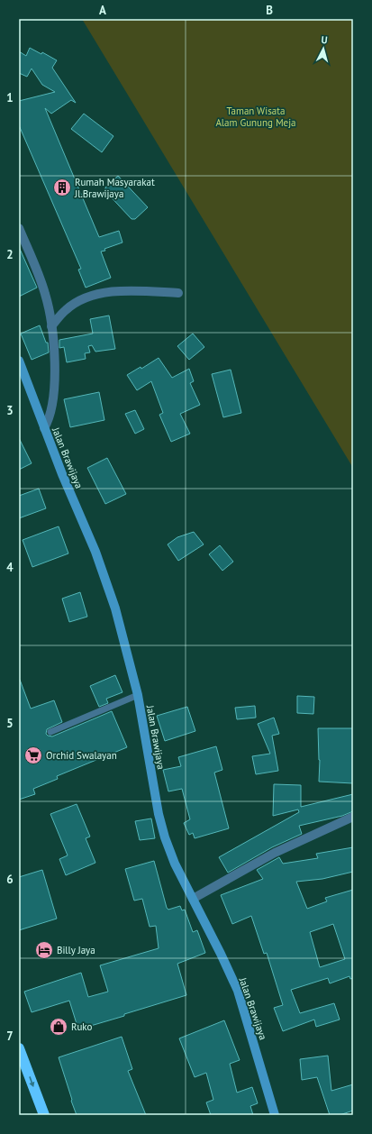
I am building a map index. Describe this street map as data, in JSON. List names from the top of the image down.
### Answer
{
  "streets": {
    "street": ["Jalan Brawijaya"]
  },
  "parks": ["Taman Wisata Alam Gunung Meja"],
  "places": {
    "building": ["Rumah Masyarakat Jl.Brawijaya"],
    "supermarket": ["Orchid Swalayan"],
    "hotel": ["Billy Jaya"],
    "shop": ["Ruko"]
  },
  "north": "top",
  "grid": {
    "columns": ["A", "B"],
    "rows": [
      "1",
      "2",
      "3",
      "4",
      "5",
      "6",
      "7"
    ]
  }
}
